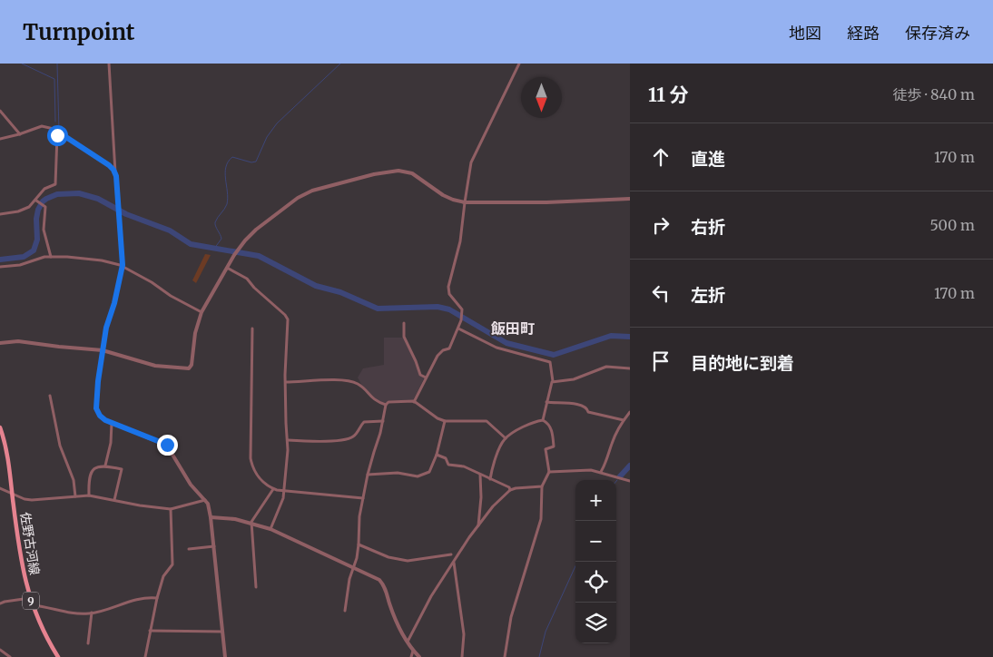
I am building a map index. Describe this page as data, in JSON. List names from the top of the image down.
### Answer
{
  "streets": {
    "main road": ["佐野古河線", "9"]
  },
  "districts": ["飯田町"],
  "north": "bottom",
  "page": {
    "header": "Turnpoint",
    "nav": ["地図", "経路", "保存済み"],
    "heading": ["11 分", "徒歩 · 840 m"],
    "list": [
      ["直進", "170 m"],
      ["右折", "500 m"],
      ["左折", "170 m"],
      "目的地に到着"
    ],
    "map_buttons": ["+", "−"]
  }
}
